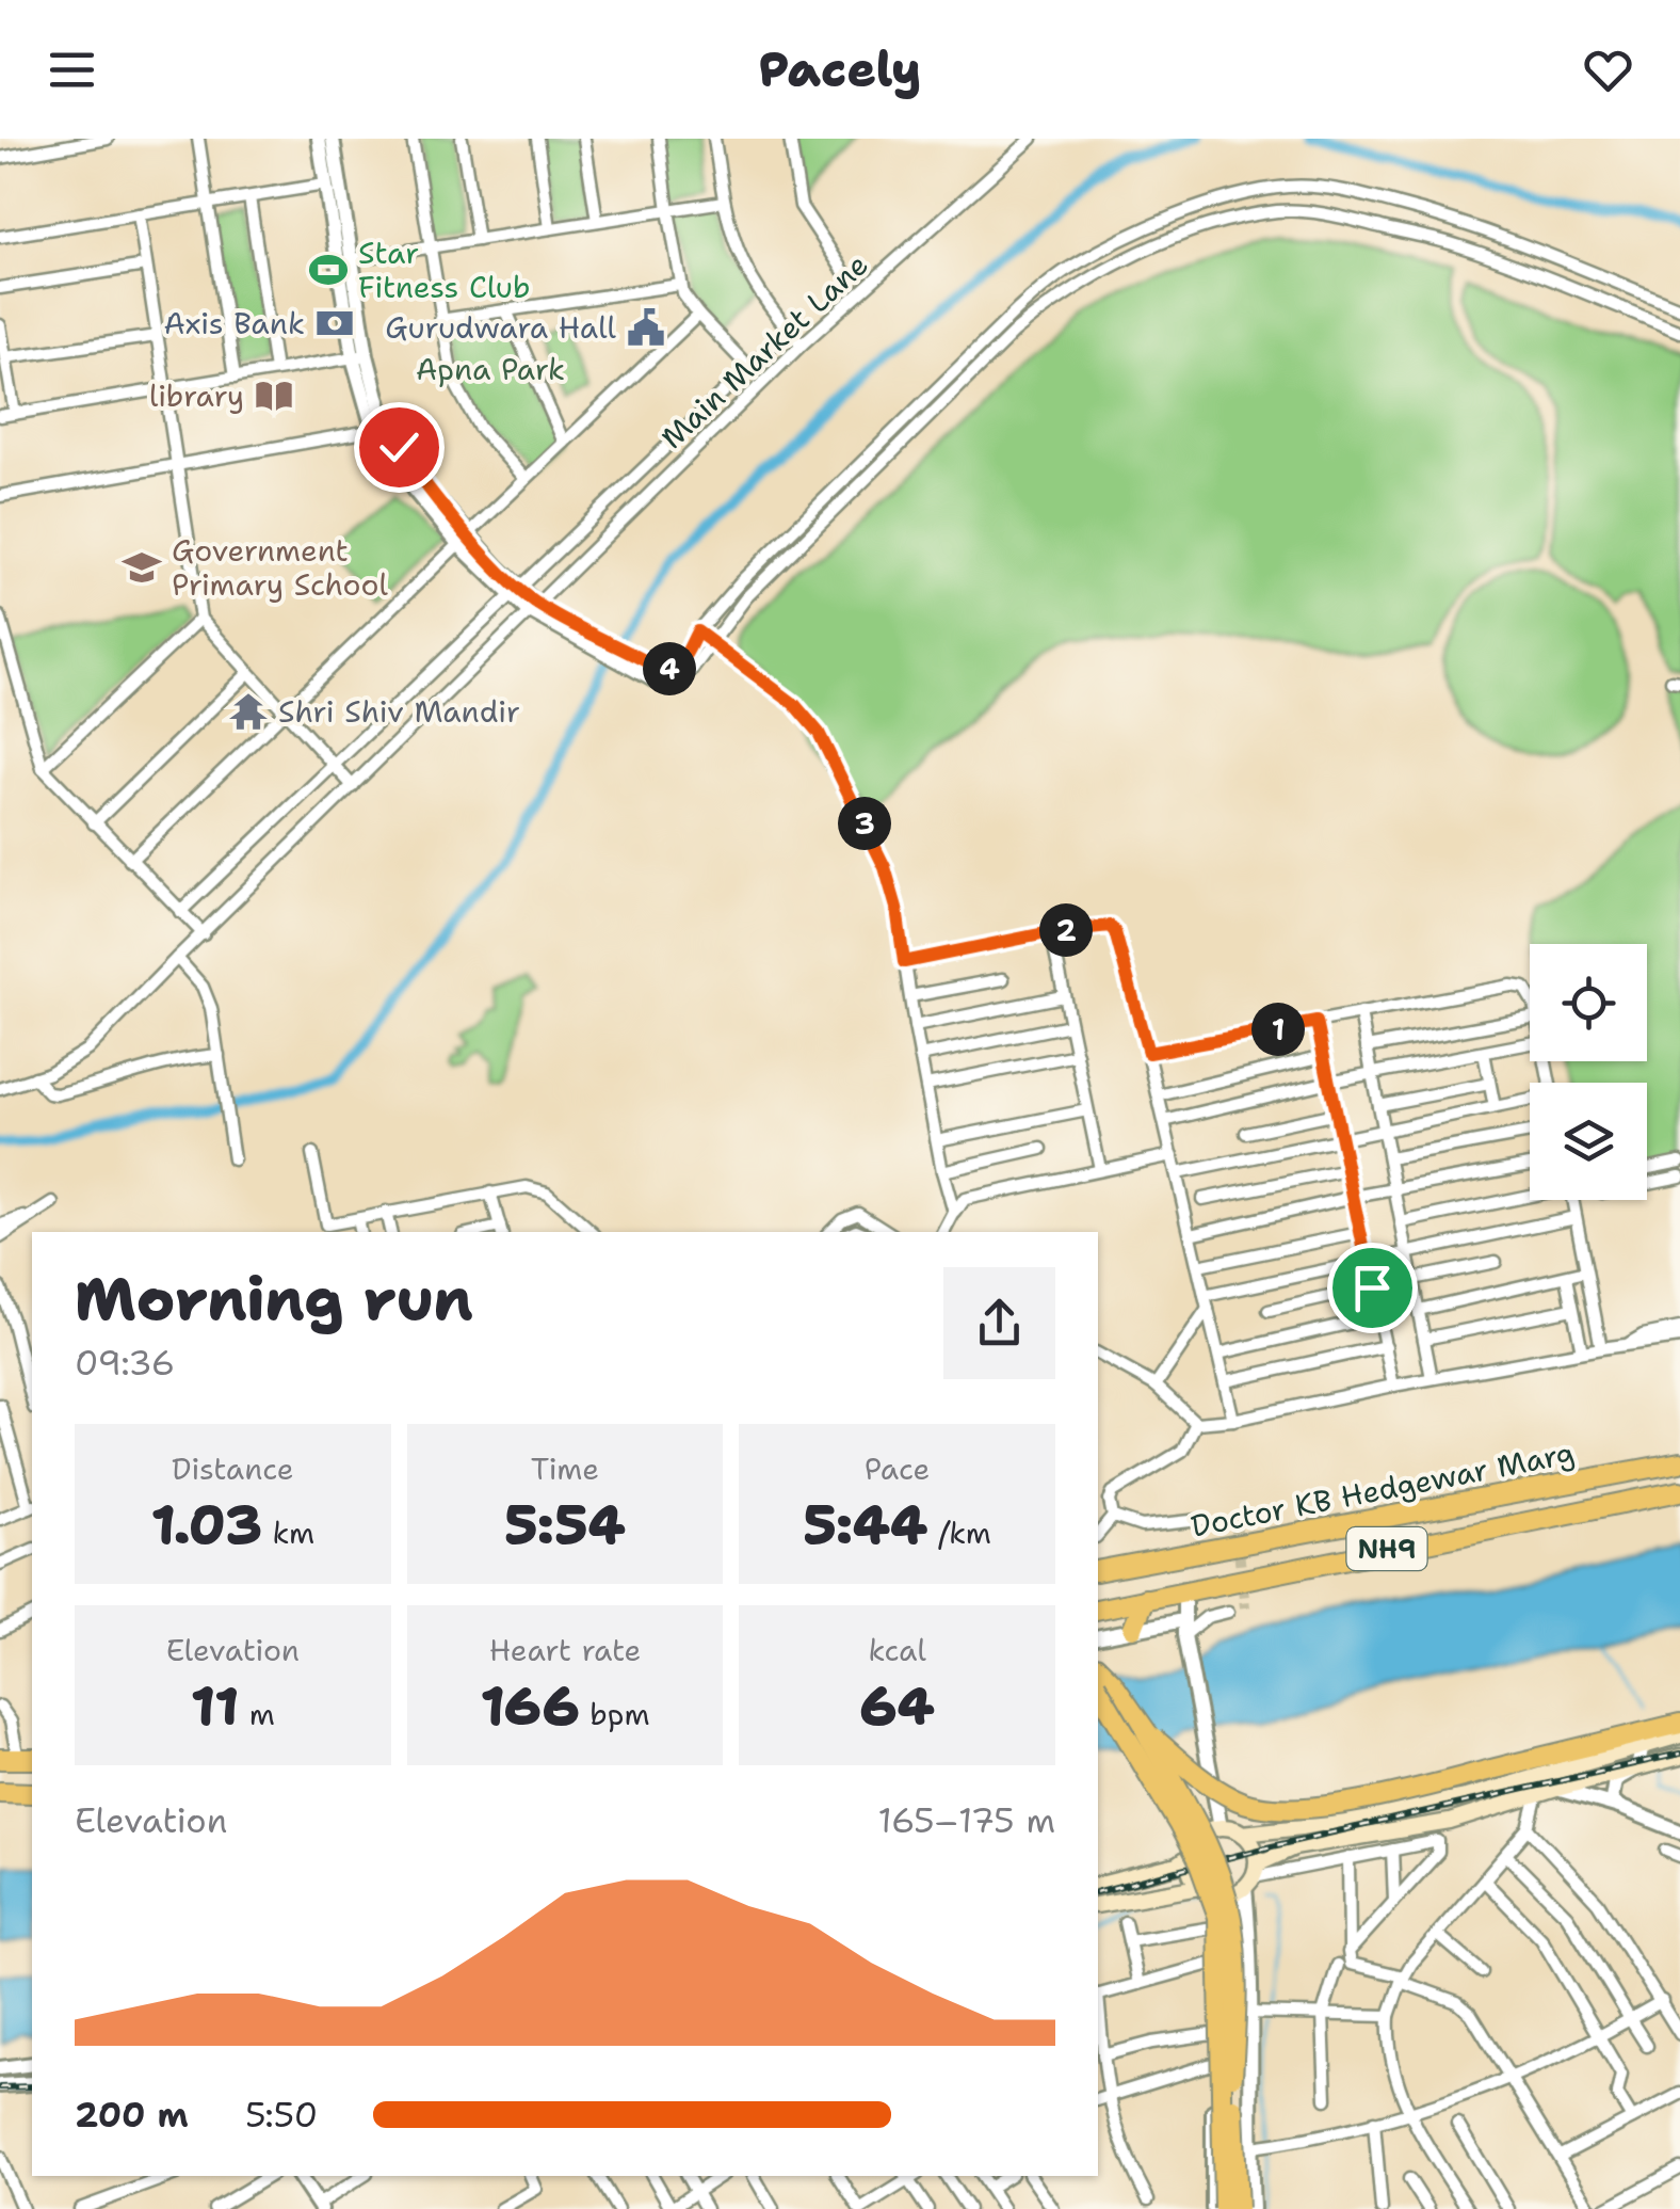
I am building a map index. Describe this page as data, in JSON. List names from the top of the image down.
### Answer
{
  "streets": {
    "highway": ["Doctor KB Hedgewar Marg", "NH9"],
    "street": ["Main Market Lane"]
  },
  "parks": ["Apna Park"],
  "places": {
    "sports": ["Star Fitness Club"],
    "bank": ["Axis Bank"],
    "public building": ["Gurudwara Hall"],
    "library": ["library"],
    "school or university": ["Government Primary School"],
    "temple": ["Shri Shiv Mandir"]
  },
  "page": {
    "header": "Pacely",
    "pins": [
      "4",
      "3",
      "2",
      "1"
    ],
    "heading": ["Morning run", "09:36"],
    "stats": [
      ["Distance", "1.03 km"],
      ["Time", "5:54"],
      ["Pace", "5:44 /km"],
      ["Elevation", "11 m"],
      ["Heart rate", "166 bpm"],
      ["kcal", "64"]
    ],
    "chart": ["Elevation", "165–175 m"],
    "list": [
      {
        "name": "200 m",
        "note": "5:50"
      }
    ]
  }
}
